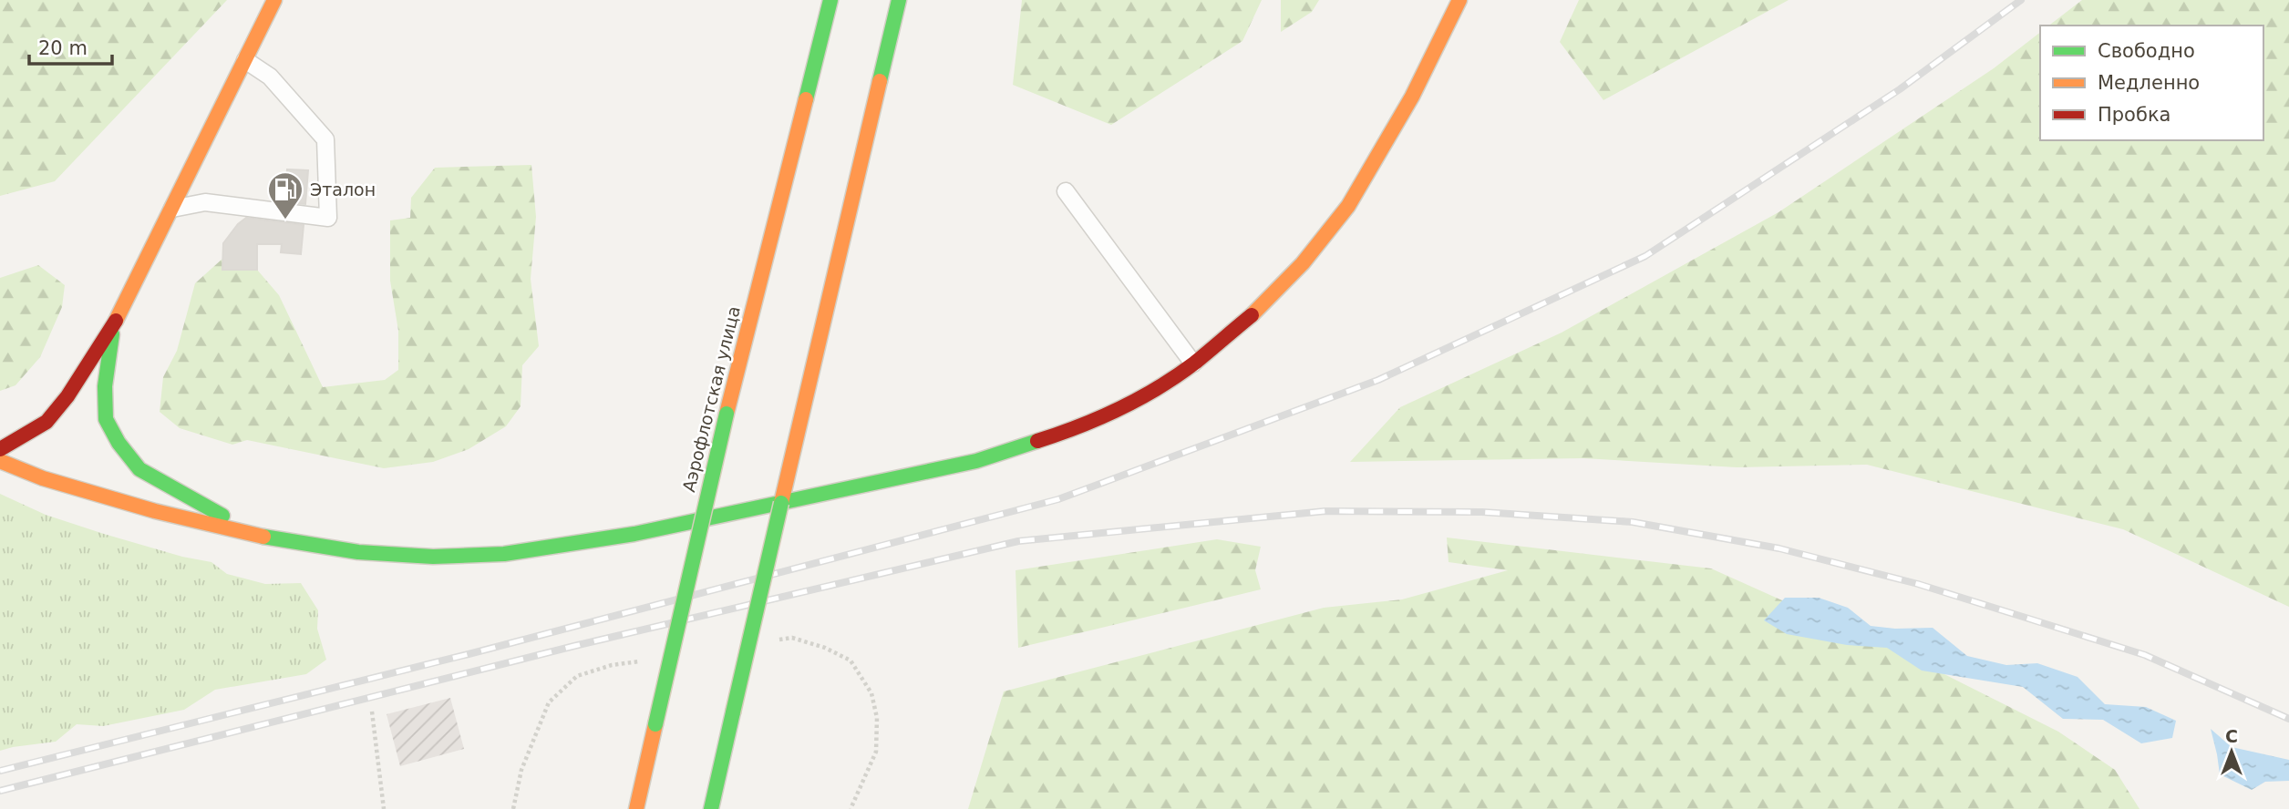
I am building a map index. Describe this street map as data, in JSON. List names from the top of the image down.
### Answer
{
  "streets": {
    "street": ["Аэрофлотская улица"]
  },
  "places": {
    "fuel station": ["Эталон"]
  },
  "legend": ["Свободно", "Медленно", "Пробка"],
  "scale_bar": "20 m",
  "north": "top"
}
